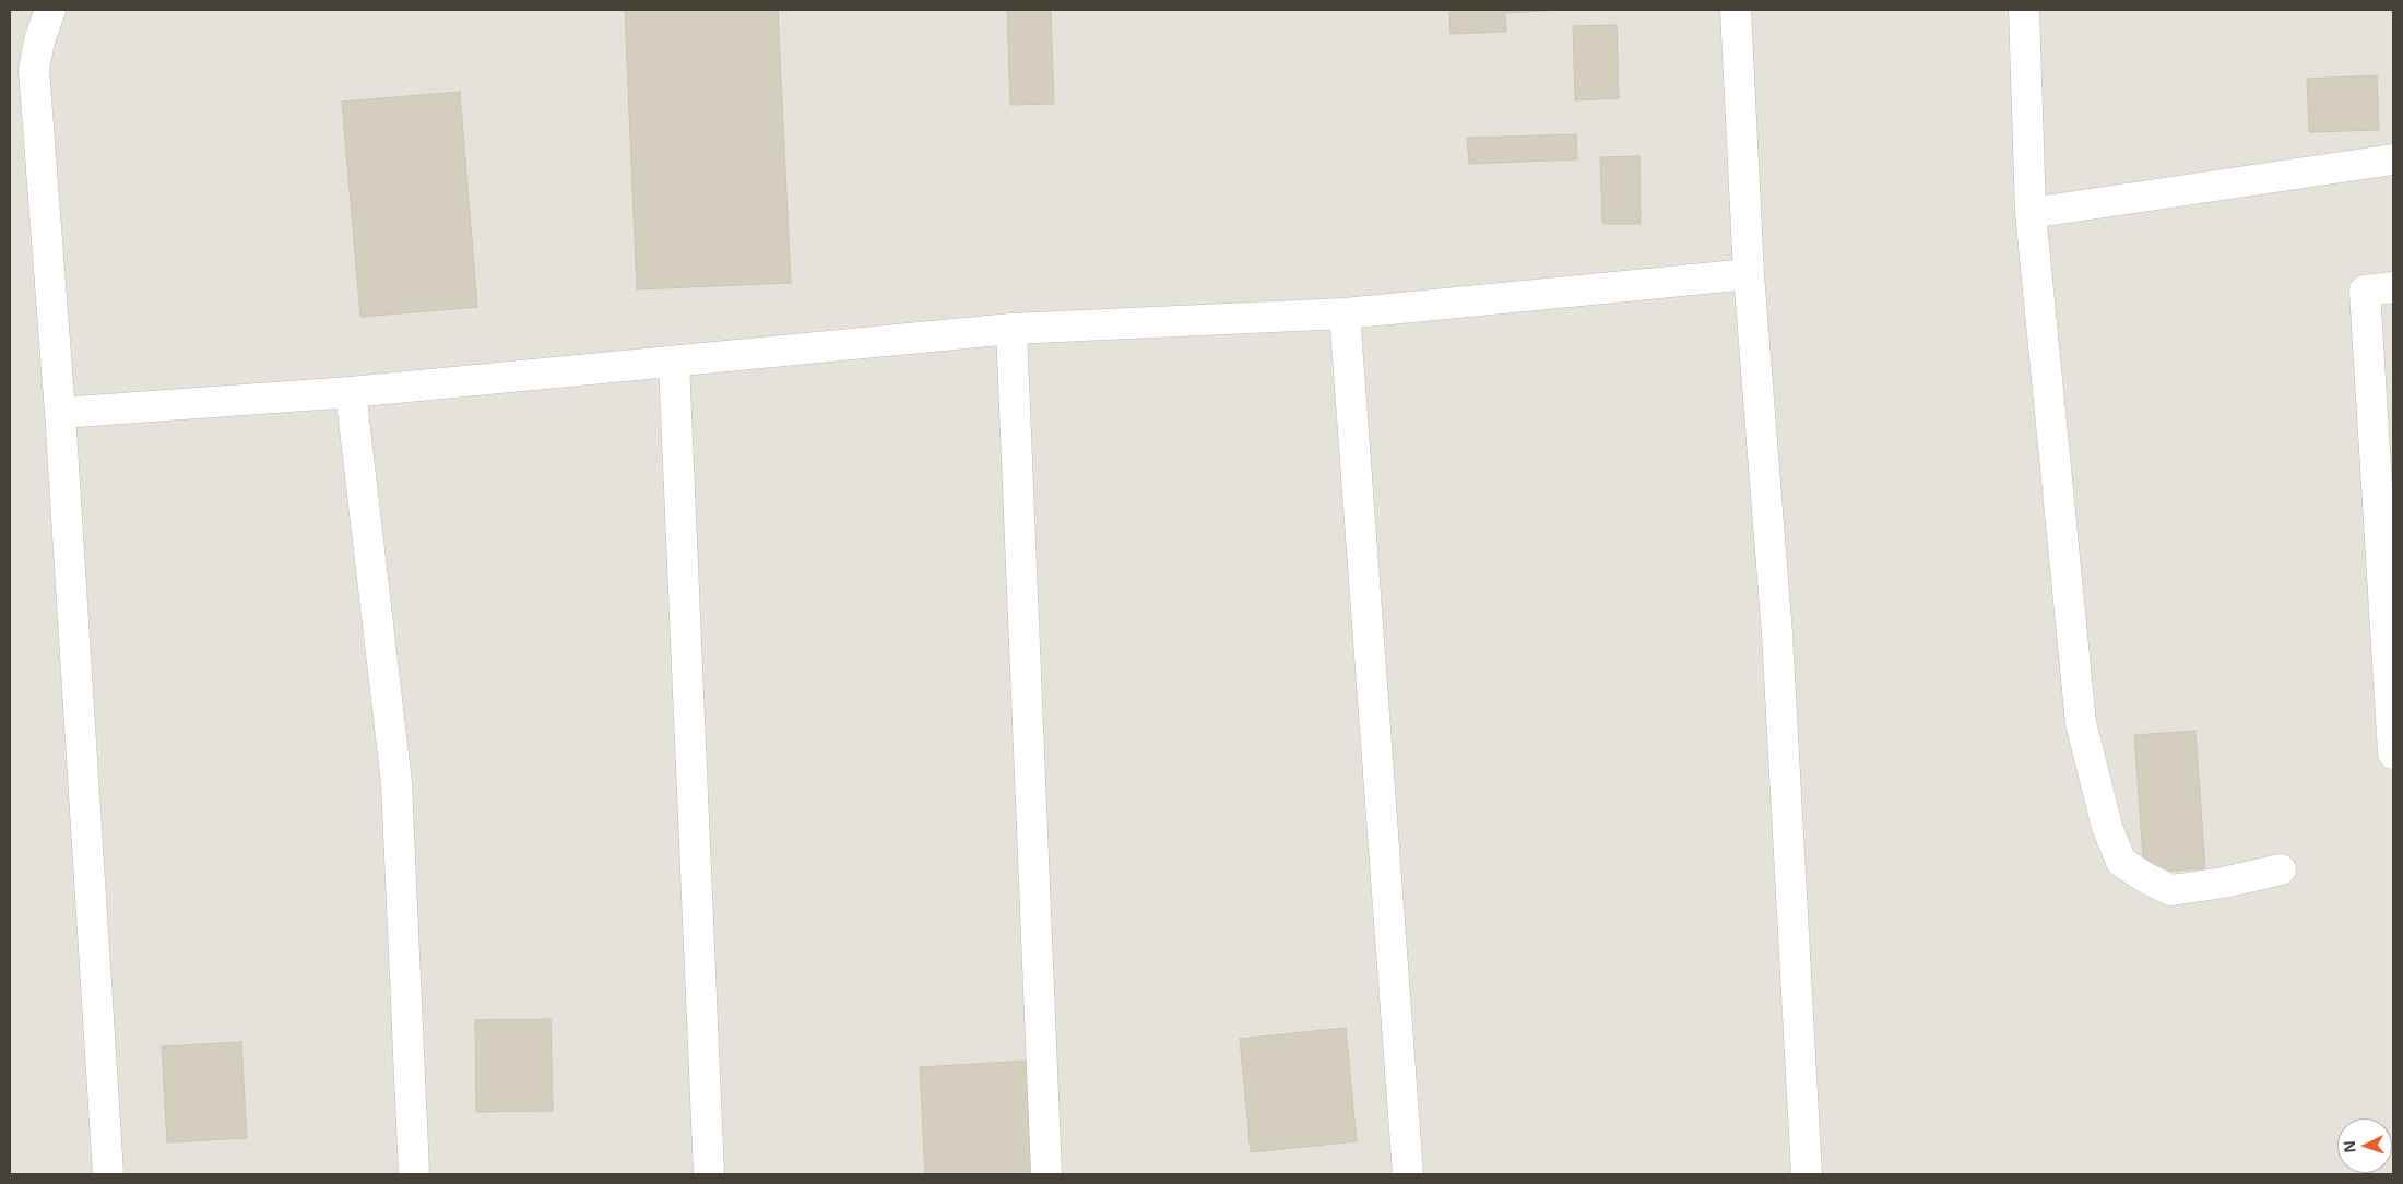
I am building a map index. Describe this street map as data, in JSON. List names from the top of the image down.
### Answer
{
  "north": "left"
}
